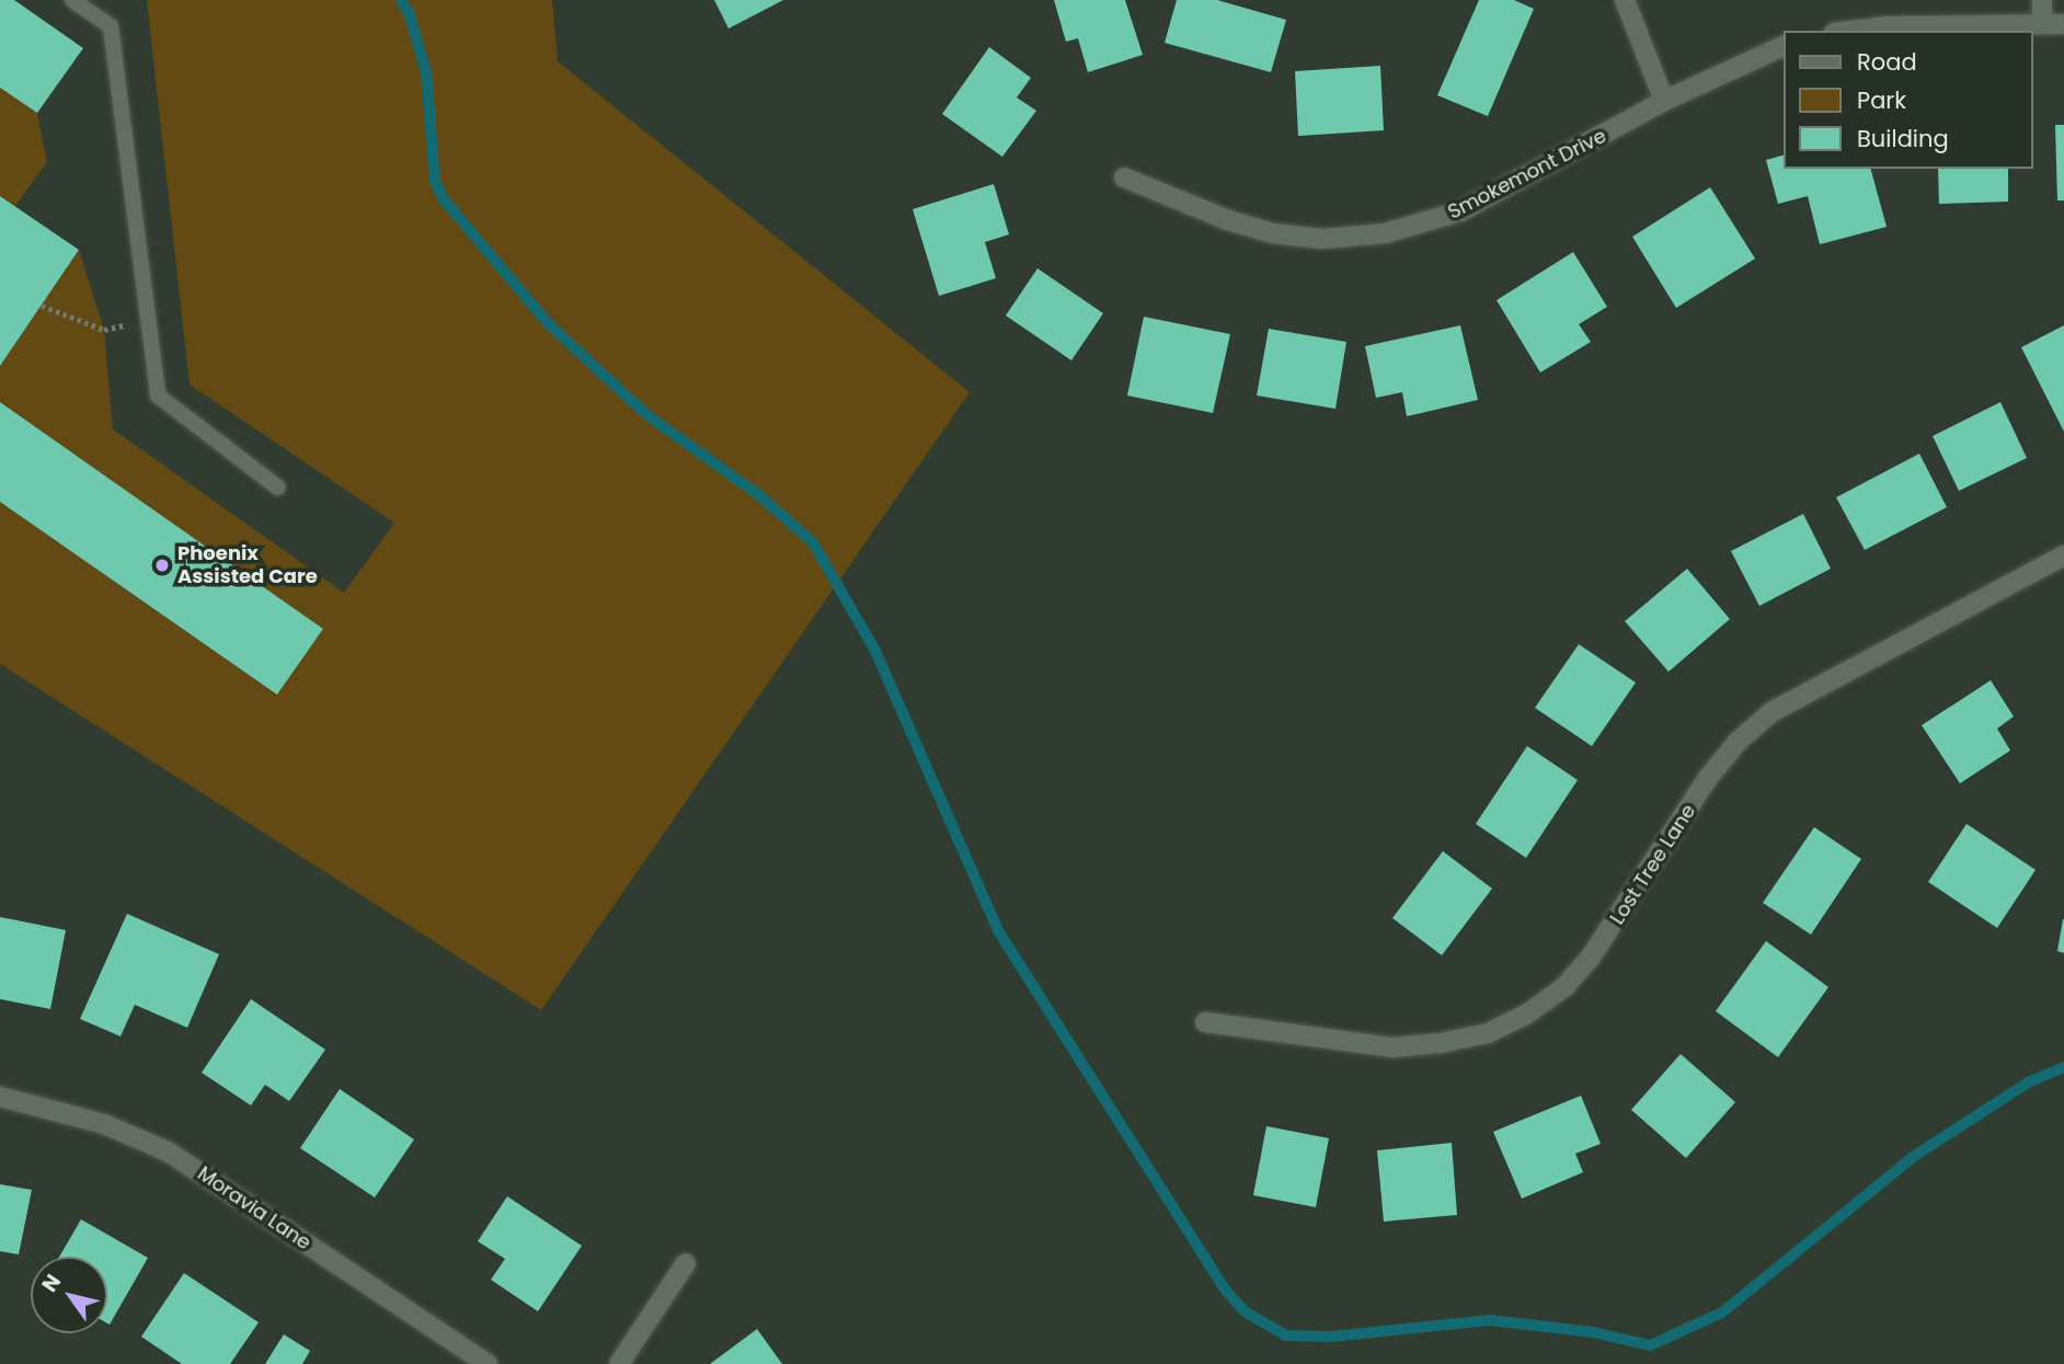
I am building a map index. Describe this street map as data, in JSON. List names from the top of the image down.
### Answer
{
  "streets": {
    "street": ["Smokemont Drive", "Lost Tree Lane", "Moravia Lane"]
  },
  "places": ["Phoenix Assisted Care"],
  "legend": ["Road", "Park", "Building"],
  "north": "top left"
}
